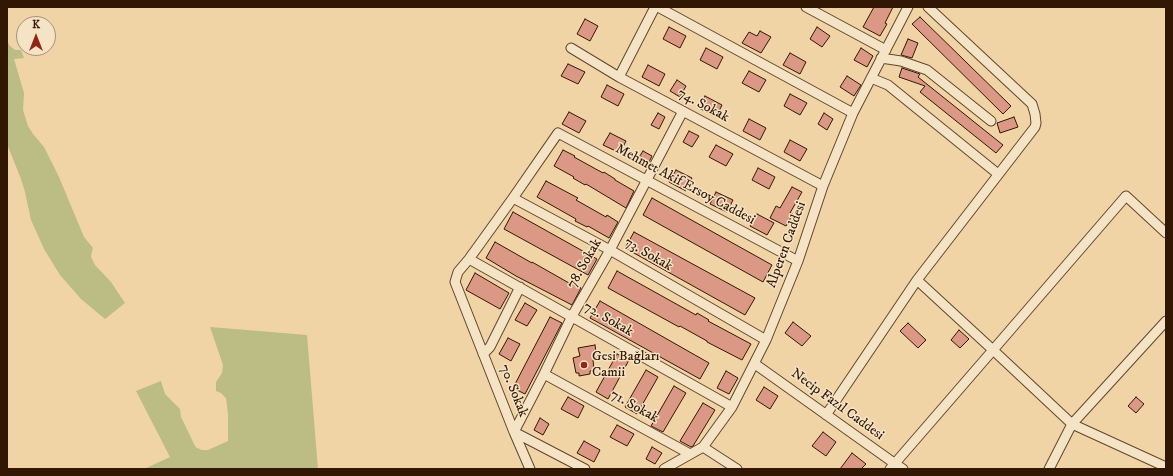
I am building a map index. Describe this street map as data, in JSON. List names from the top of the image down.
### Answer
{
  "streets": {
    "street": [
      "74. Sokak",
      "Mehmet Akif Ersoy Caddesi",
      "Alperen Caddesi",
      "73. Sokak",
      "78. Sokak",
      "72. Sokak",
      "70. Sokak",
      "Necip Fazıl Caddesi",
      "71. Sokak"
    ]
  },
  "crossings": [
    ["74. Sokak", "Alperen Caddesi"],
    ["74. Sokak", "78. Sokak"],
    ["Mehmet Akif Ersoy Caddesi", "Alperen Caddesi"],
    ["Mehmet Akif Ersoy Caddesi", "73. Sokak"],
    ["Mehmet Akif Ersoy Caddesi", "78. Sokak"],
    ["Alperen Caddesi", "73. Sokak"],
    ["Alperen Caddesi", "72. Sokak"],
    ["Alperen Caddesi", "Necip Fazıl Caddesi"],
    ["Alperen Caddesi", "71. Sokak"],
    ["73. Sokak", "78. Sokak"],
    ["78. Sokak", "72. Sokak"],
    ["78. Sokak", "70. Sokak"],
    ["78. Sokak", "71. Sokak"],
    ["72. Sokak", "70. Sokak"]
  ],
  "places": ["Gesi Bağları Camii"],
  "north": "top"
}
